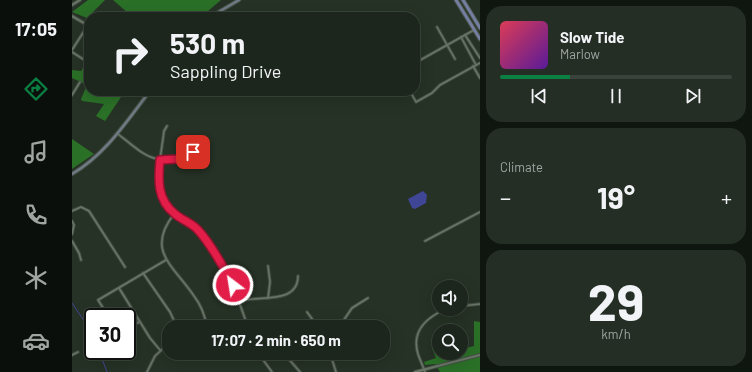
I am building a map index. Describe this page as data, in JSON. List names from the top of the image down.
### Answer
{
  "page": {
    "tabs": "17:05",
    "turn": ["530 m", "Sappling Drive"],
    "song": ["Slow Tide", "Marlow"],
    "tile": [
      "Climate",
      ["29", "km/h"]
    ],
    "heat": ["−", "19°", "+"],
    "limit": "30",
    "trip": "17:07 · 2 min · 650 m"
  }
}
